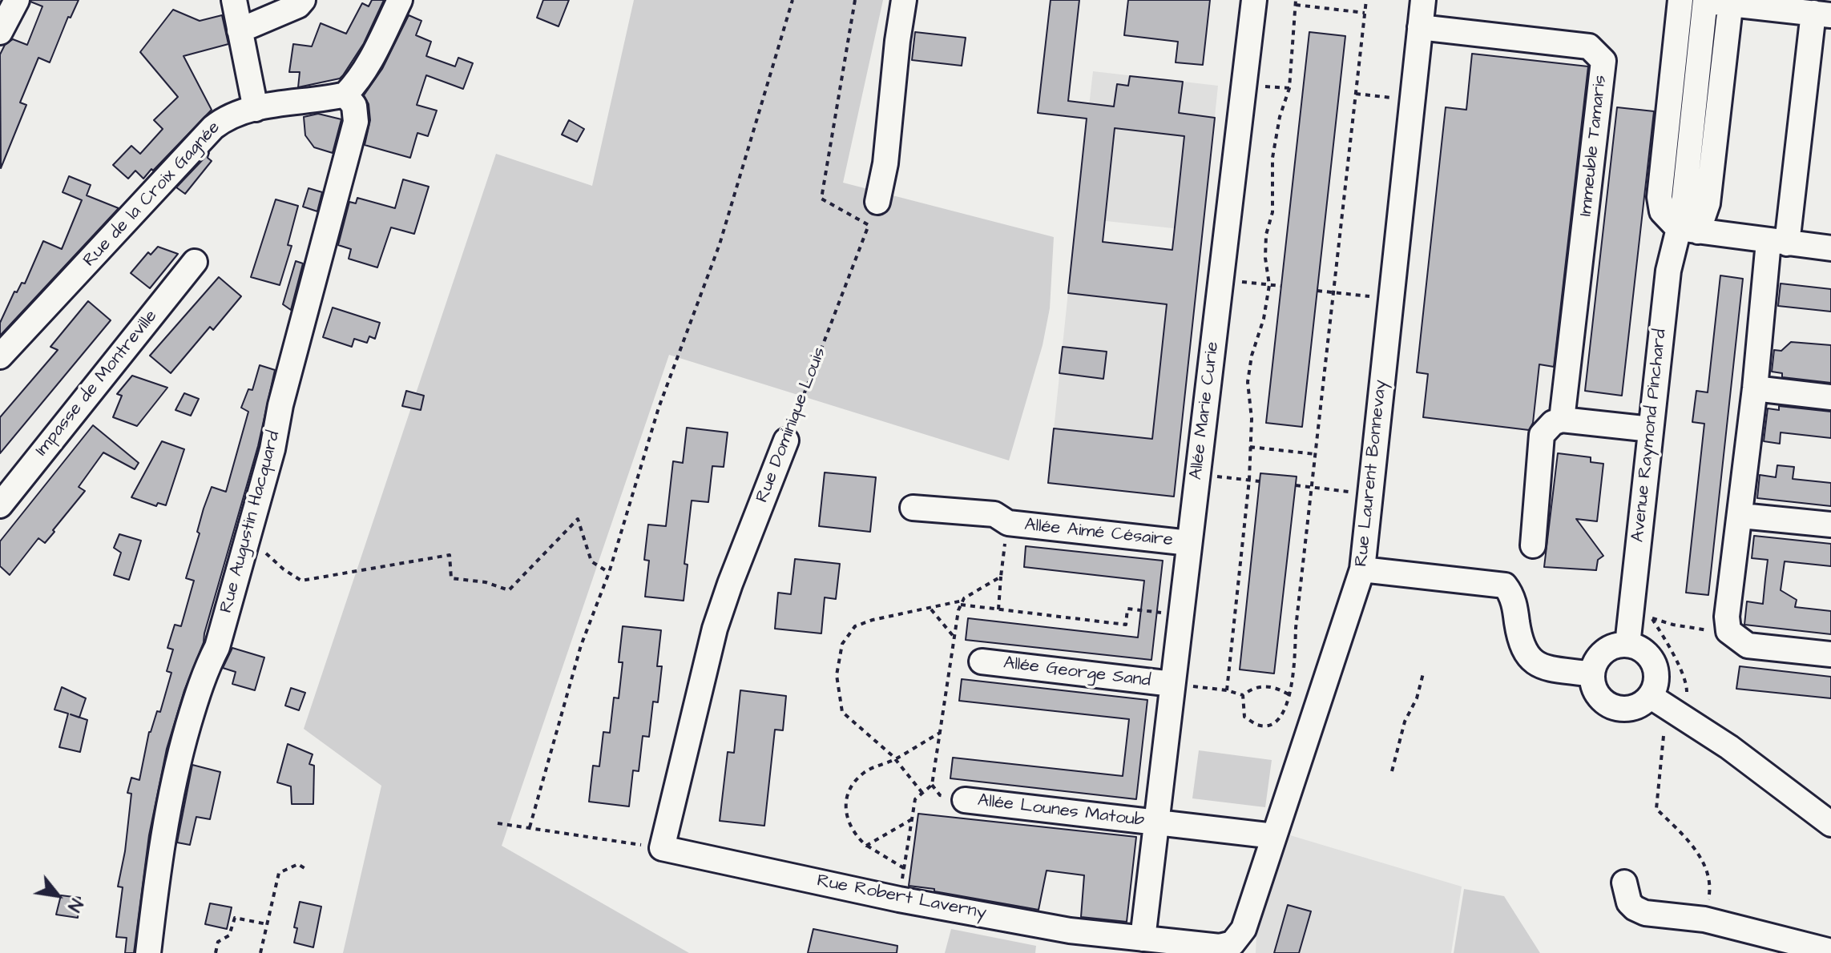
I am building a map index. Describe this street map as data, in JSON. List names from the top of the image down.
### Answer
{
  "streets": {
    "street": [
      "Immeuble Tamaris",
      "Rue de la Croix Gagnée",
      "Impasse de Montreville",
      "Allée Marie Curie",
      "Rue Dominique Louis",
      "Avenue Raymond Pinchard",
      "Rue Laurent Bonnevay",
      "Rue Augustin Hacquard",
      "Allée Aimé Césaire",
      "Allée George Sand",
      "Allée Lounes Matoub",
      "Rue Robert Laverny"
    ]
  },
  "crossings": [
    ["Immeuble Tamaris", "Rue Laurent Bonnevay"],
    ["Rue de la Croix Gagnée", "Rue Augustin Hacquard"],
    ["Allée Marie Curie", "Allée Aimé Césaire"],
    ["Allée Marie Curie", "Allée George Sand"],
    ["Allée Marie Curie", "Allée Lounes Matoub"],
    ["Allée Marie Curie", "Rue Robert Laverny"],
    ["Rue Dominique Louis", "Rue Robert Laverny"],
    ["Rue Laurent Bonnevay", "Allée Lounes Matoub"],
    ["Rue Laurent Bonnevay", "Rue Robert Laverny"]
  ],
  "north": "bottom right"
}
